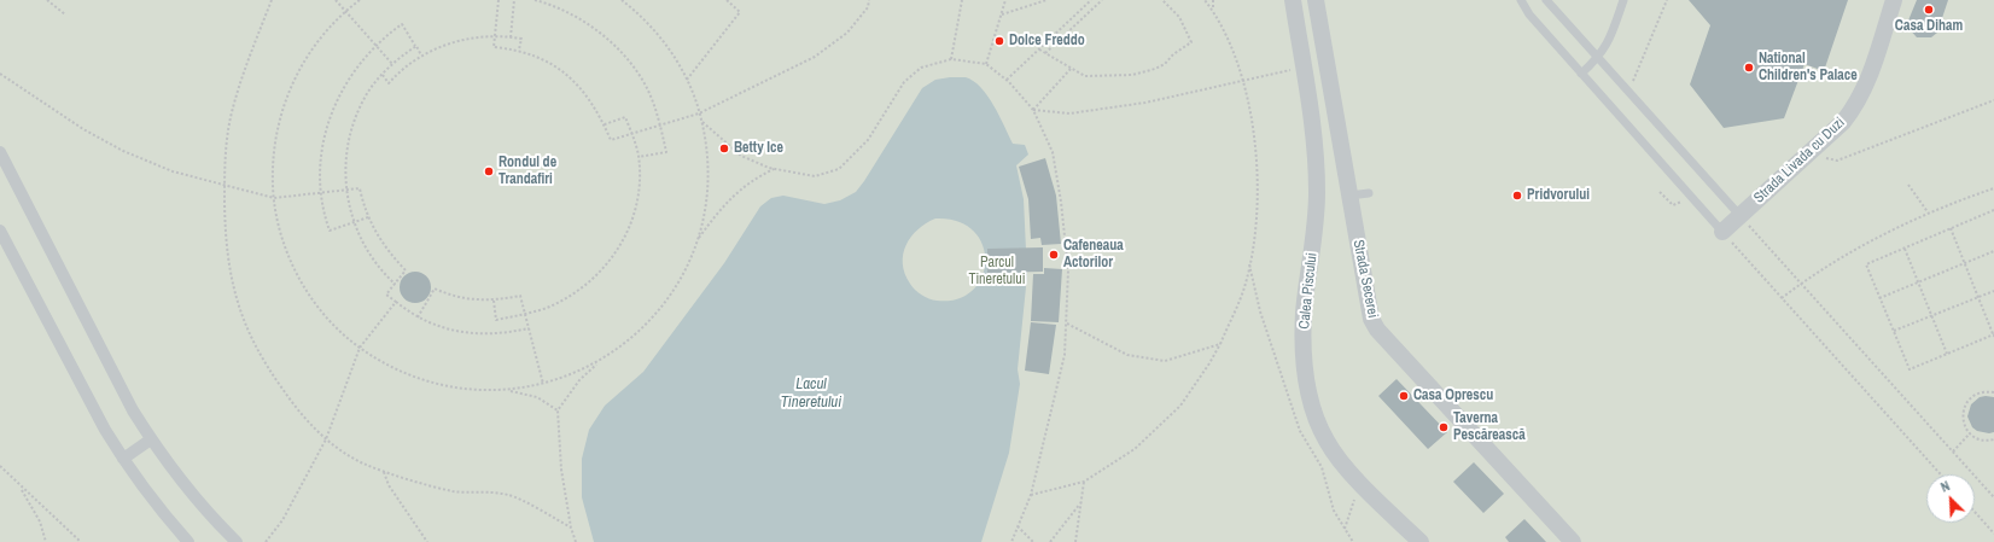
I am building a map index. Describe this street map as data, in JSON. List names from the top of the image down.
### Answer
{
  "streets": {
    "street": ["Strada Livada cu Duzi", "Strada Secerei", "Calea Piscului"]
  },
  "water": ["Lacul Tineretului"],
  "parks": ["Parcul Tineretului"],
  "places": [
    "Casa Diham",
    "Dolce Freddo",
    "National Children's Palace",
    "Betty Ice",
    "Rondul de Trandafiri",
    "Pridvorului",
    "Cafeneaua Actorilor",
    "Casa Oprescu",
    "Taverna Pescărească"
  ],
  "north": "top left"
}
